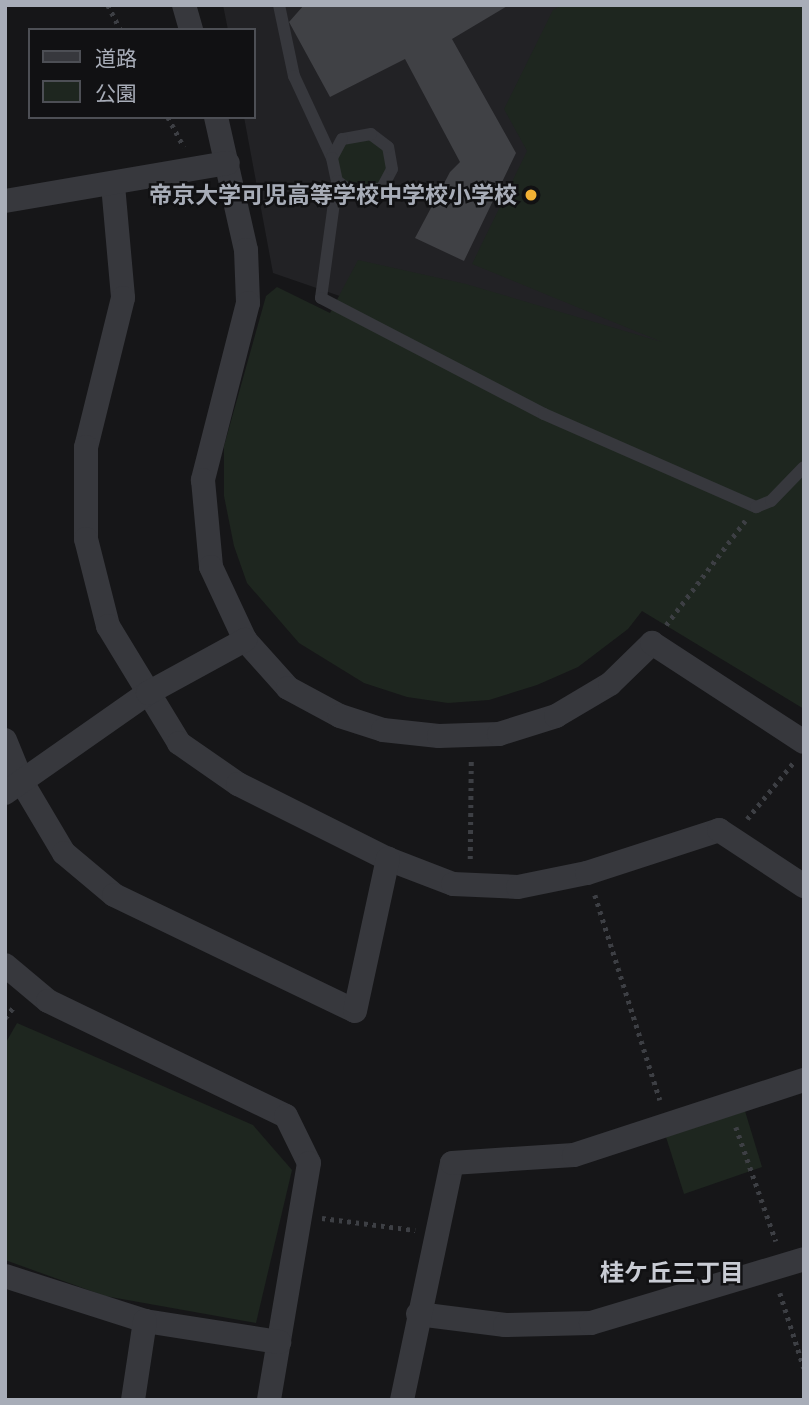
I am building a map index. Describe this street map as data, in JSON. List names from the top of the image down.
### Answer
{
  "districts": ["桂ケ丘三丁目"],
  "places": ["帝京大学可児高等学校中学校小学校"],
  "legend": ["道路", "公園"]
}
